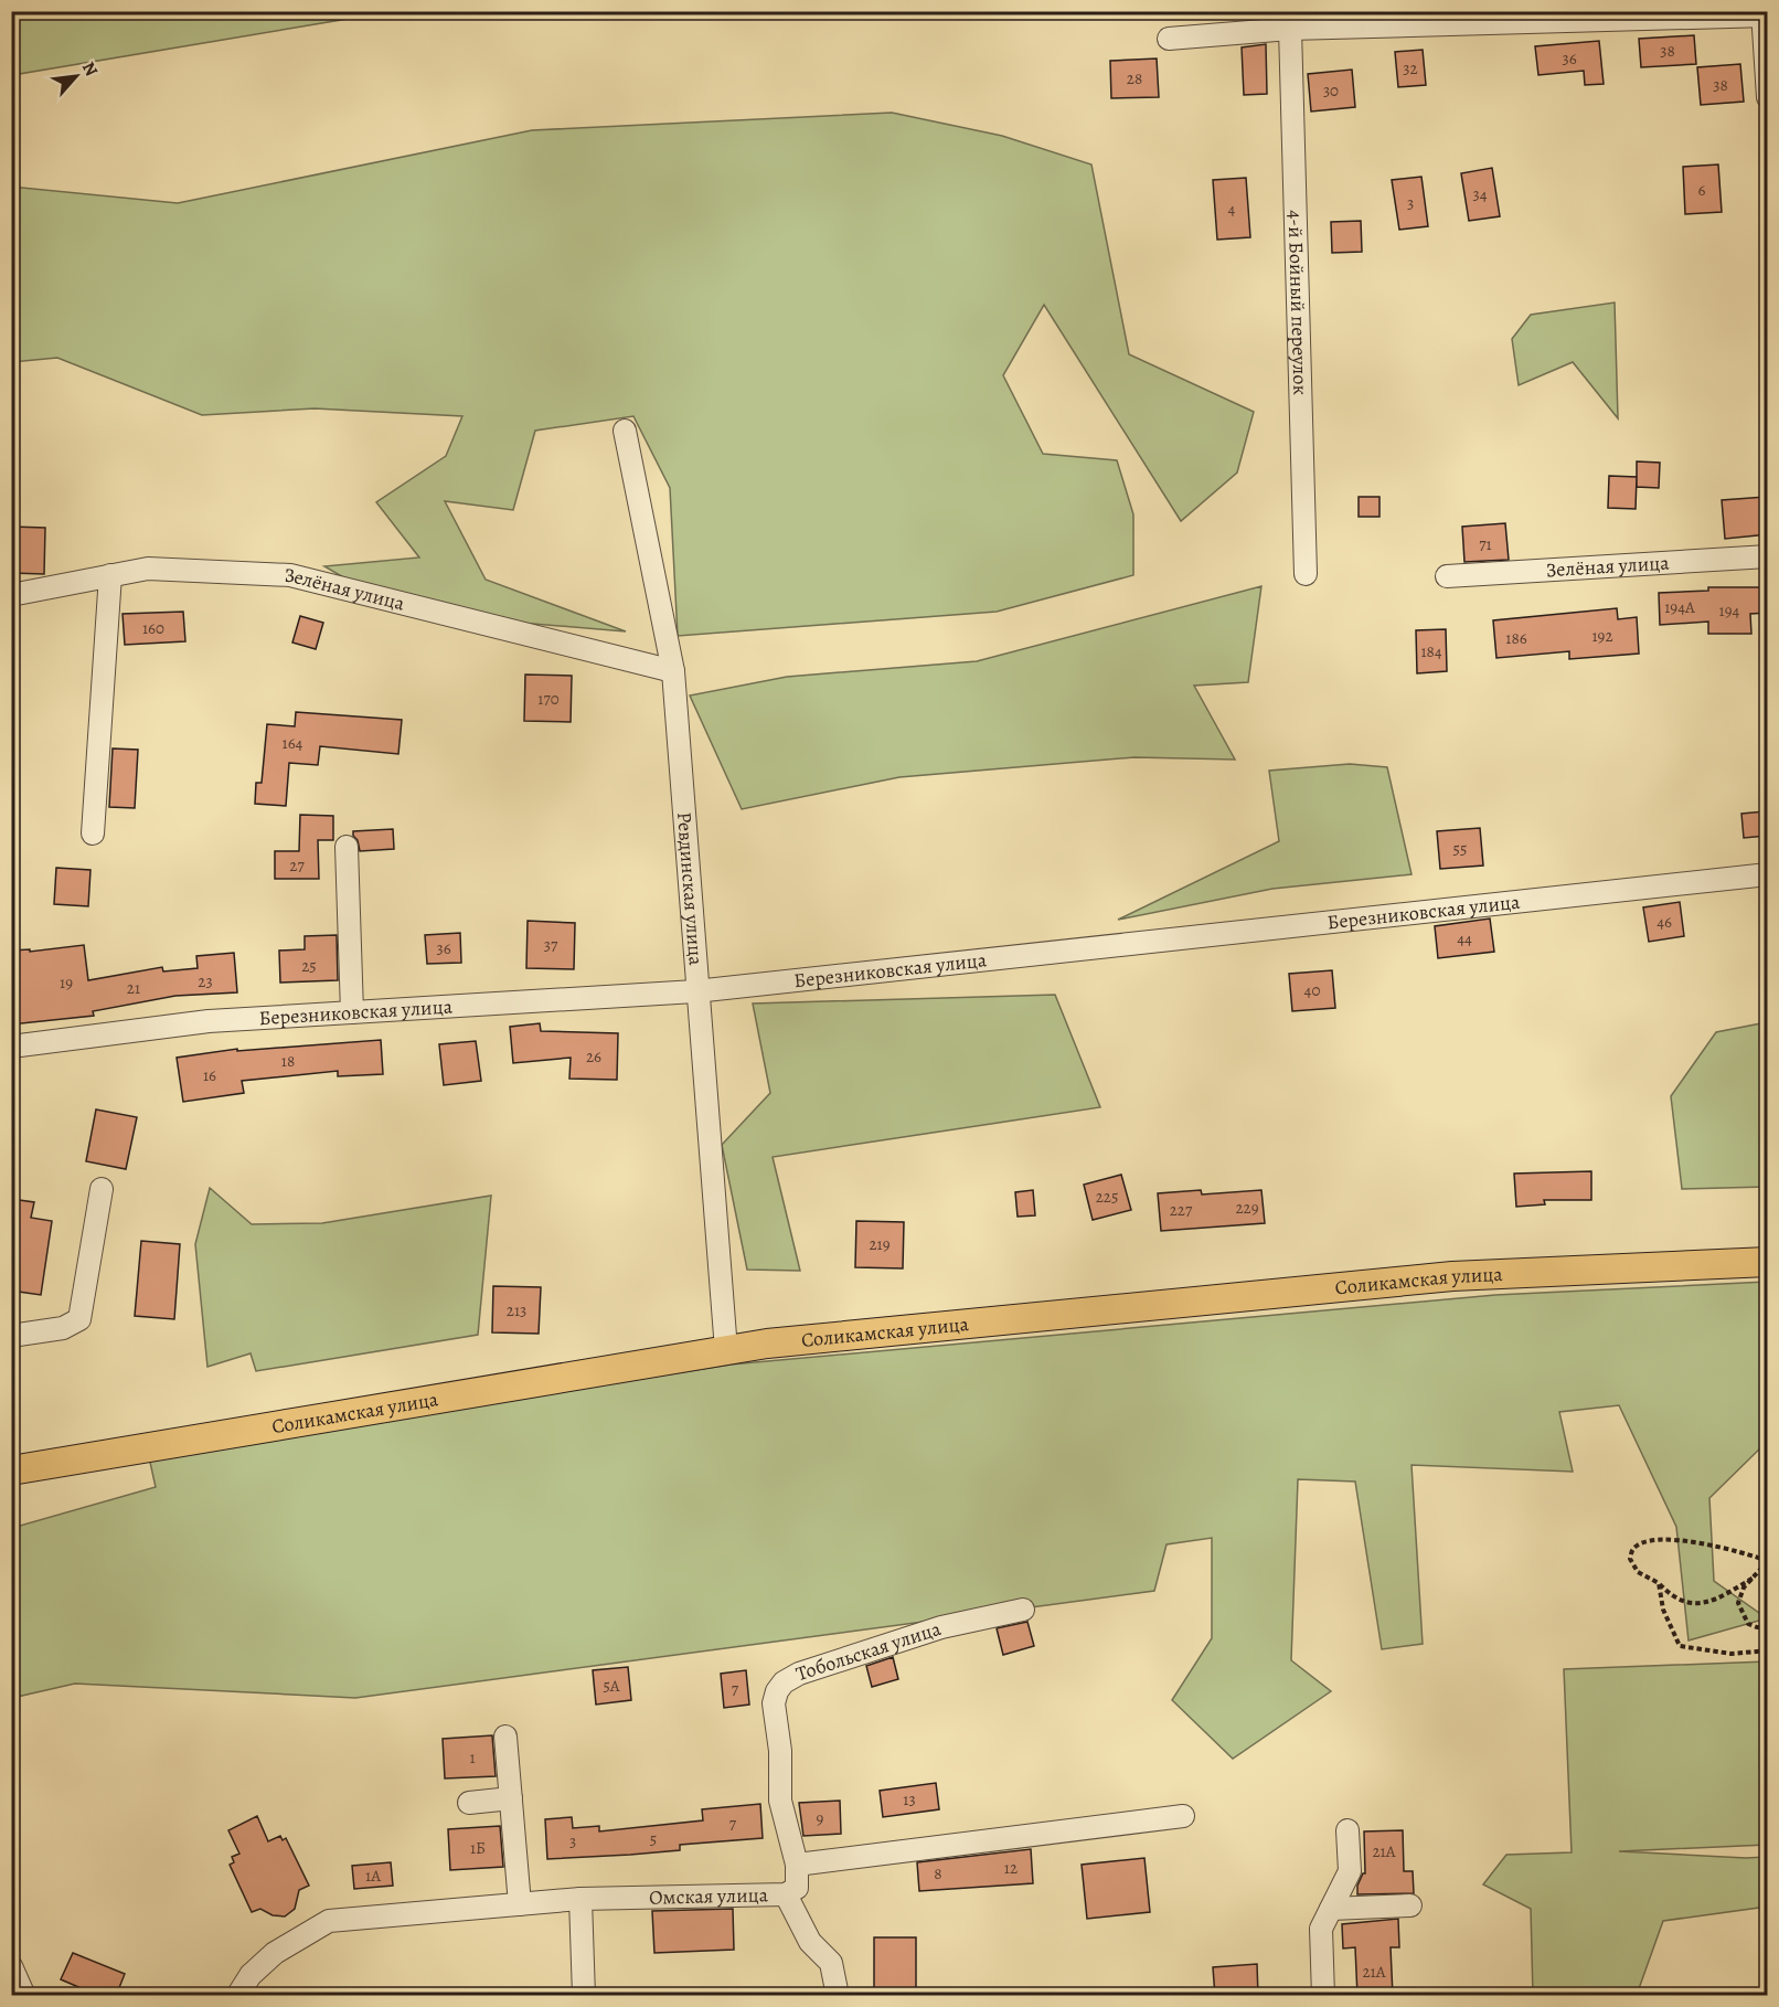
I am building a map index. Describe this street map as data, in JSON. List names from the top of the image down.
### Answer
{
  "streets": {
    "main road": ["Соликамская улица"],
    "street": [
      "4-й Бойный переулок",
      "Зелёная улица",
      "Ревдинская улица",
      "Березниковская улица",
      "Тобольская улица",
      "Омская улица"
    ]
  },
  "crossings": [
    ["Зелёная улица", "Ревдинская улица"],
    ["Ревдинская улица", "Березниковская улица"],
    ["Ревдинская улица", "Соликамская улица"],
    ["Тобольская улица", "Омская улица"]
  ],
  "house_numbers": [
    "38",
    "36",
    "32",
    "28",
    "38",
    "30",
    "6",
    "34",
    "3",
    "4",
    "71",
    "194А",
    "194",
    "160",
    "192",
    "186",
    "184",
    "170",
    "164",
    "55",
    "27",
    "46",
    "44",
    "37",
    "36",
    "25",
    "23",
    "19",
    "21",
    "40",
    "26",
    "18",
    "16",
    "225",
    "229",
    "227",
    "219",
    "213",
    "5А",
    "7",
    "1",
    "13",
    "9",
    "7",
    "5",
    "3",
    "1Б",
    "21А",
    "12",
    "8",
    "1А",
    "21А"
  ],
  "north": "top right"
}
